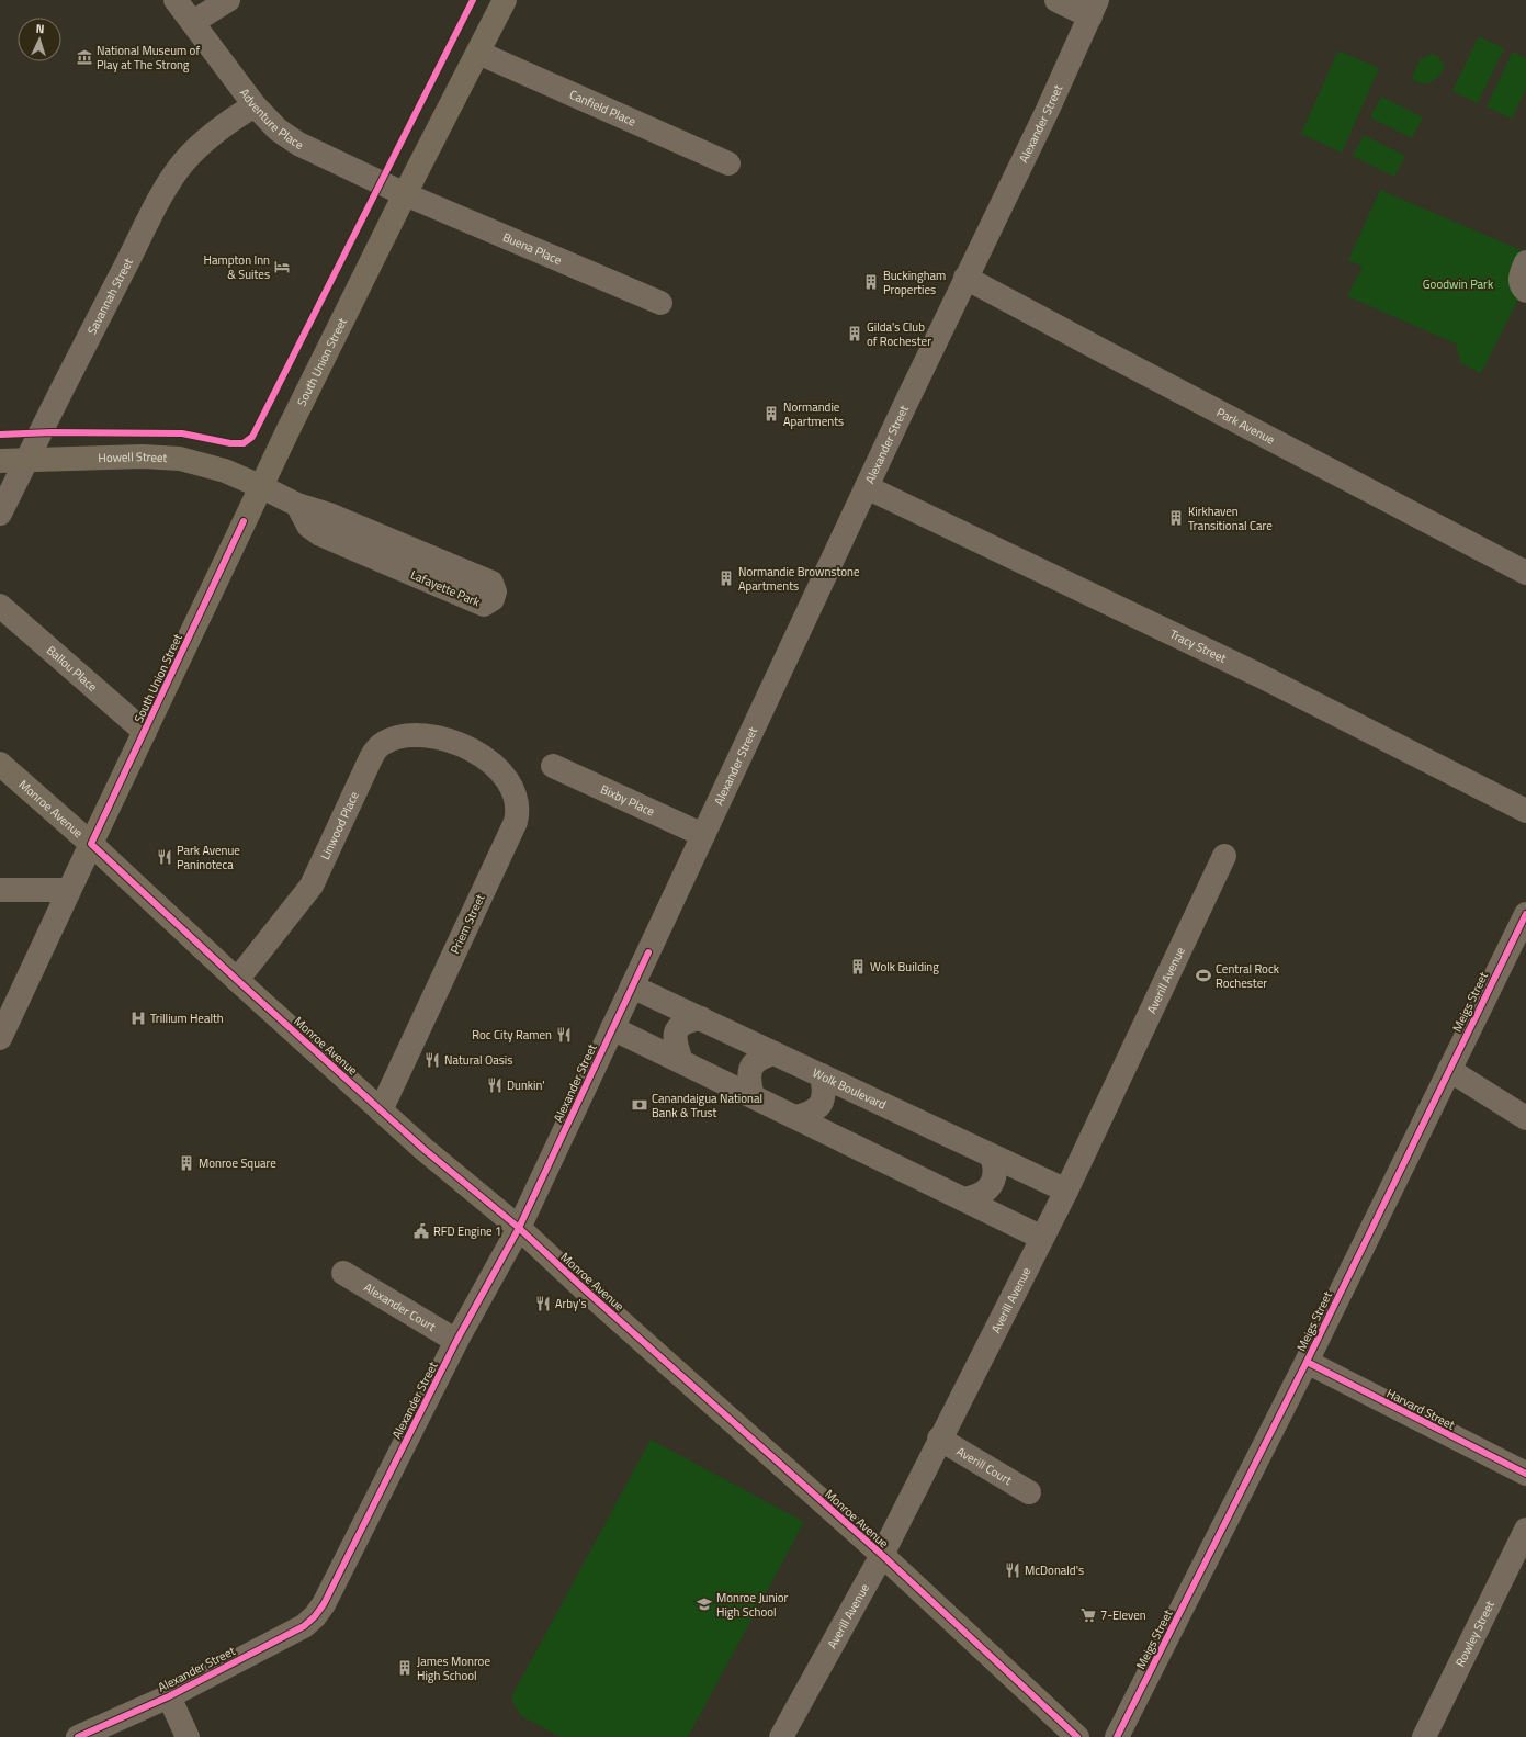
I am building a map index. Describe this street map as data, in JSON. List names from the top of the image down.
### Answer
{
  "streets": {
    "main road": ["South Union Street", "Howell Street", "Monroe Avenue"],
    "street": [
      "Canfield Place",
      "Adventure Place",
      "Alexander Street",
      "Buena Place",
      "Savannah Street",
      "Park Avenue",
      "Lafayette Park",
      "Tracy Street",
      "Ballou Place",
      "Bixby Place",
      "Linwood Place",
      "Priem Street",
      "Averill Avenue",
      "Meigs Street",
      "Wolk Boulevard",
      "Alexander Court",
      "Harvard Street",
      "Averill Court",
      "Rowley Street"
    ]
  },
  "crossings": [
    ["Canfield Place", "South Union Street"],
    ["Adventure Place", "Buena Place"],
    ["Adventure Place", "Savannah Street"],
    ["Adventure Place", "South Union Street"],
    ["Alexander Street", "Park Avenue"],
    ["Alexander Street", "Tracy Street"],
    ["Alexander Street", "Bixby Place"],
    ["Alexander Street", "Monroe Avenue"],
    ["Alexander Street", "Wolk Boulevard"],
    ["Alexander Street", "Alexander Court"],
    ["Buena Place", "South Union Street"],
    ["Savannah Street", "Howell Street"],
    ["South Union Street", "Howell Street"],
    ["South Union Street", "Ballou Place"],
    ["South Union Street", "Monroe Avenue"],
    ["Monroe Avenue", "Linwood Place"],
    ["Monroe Avenue", "Priem Street"],
    ["Monroe Avenue", "Averill Avenue"],
    ["Linwood Place", "Priem Street"],
    ["Averill Avenue", "Wolk Boulevard"],
    ["Averill Avenue", "Averill Court"],
    ["Meigs Street", "Harvard Street"]
  ],
  "parks": ["Goodwin Park"],
  "places": {
    "museum": ["National Museum of Play at The Strong"],
    "hotel": ["Hampton Inn & Suites"],
    "building": [
      "Buckingham Properties",
      "Gilda's Club of Rochester",
      "Normandie Apartments",
      "Kirkhaven Transitional Care",
      "Normandie Brownstone Apartments",
      "Wolk Building",
      "Monroe Square",
      "James Monroe High School"
    ],
    "restaurant": [
      "Park Avenue Paninoteca",
      "Roc City Ramen",
      "Natural Oasis",
      "Dunkin'",
      "Arby's",
      "McDonald's"
    ],
    "sports": ["Central Rock Rochester"],
    "hospital": ["Trillium Health"],
    "bank": ["Canandaigua National Bank & Trust"],
    "public building": ["RFD Engine 1"],
    "school or university": ["Monroe Junior High School"],
    "supermarket": ["7-Eleven"]
  },
  "north": "top"
}
